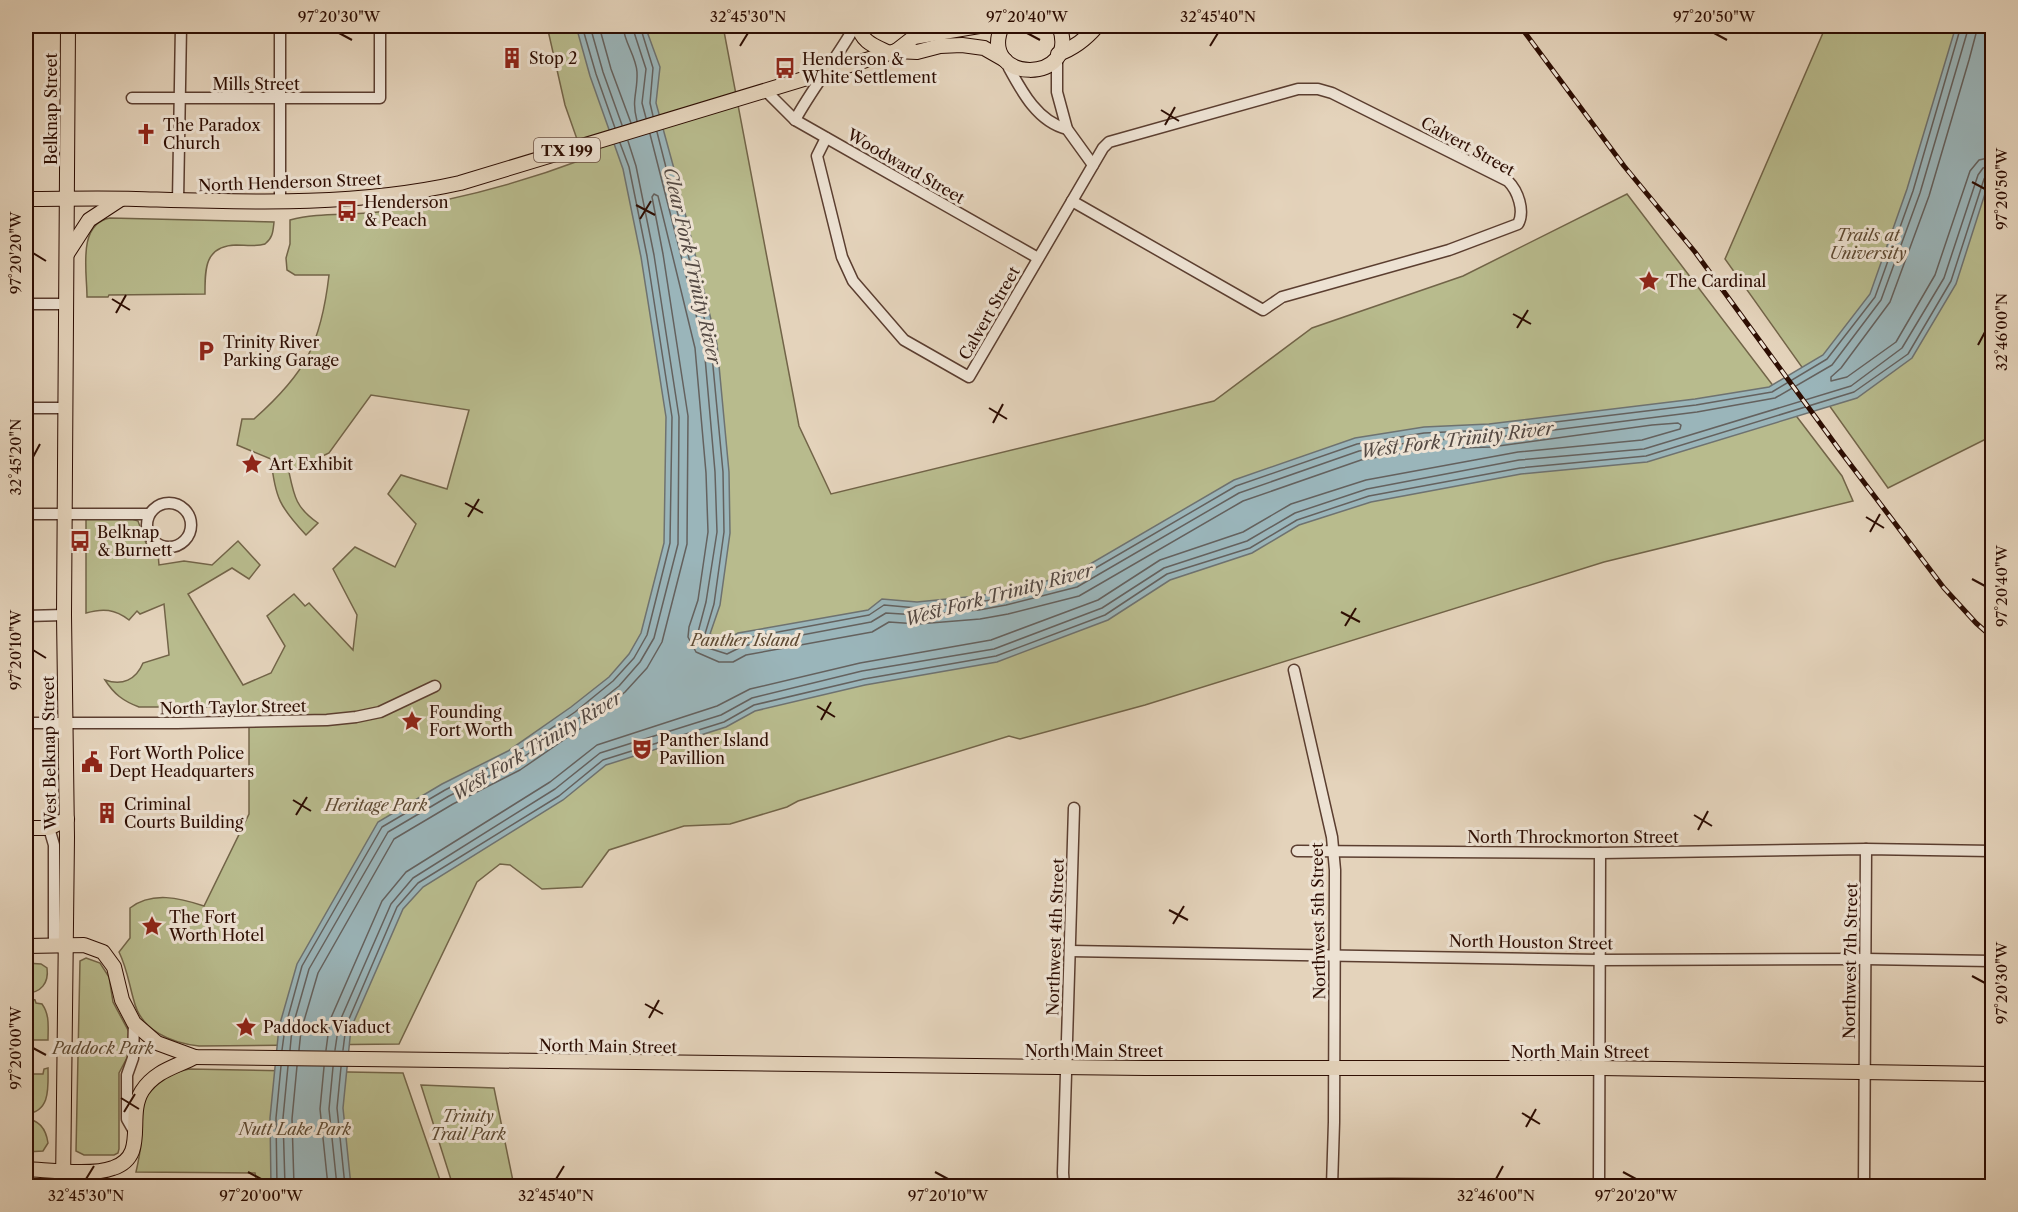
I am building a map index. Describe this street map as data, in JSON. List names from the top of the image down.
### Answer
{
  "streets": {
    "main road": [
      "Belknap Street",
      "TX 199",
      "North Henderson Street",
      "West Belknap Street",
      "North Main Street"
    ],
    "street": [
      "Mills Street",
      "Calvert Street",
      "Woodward Street",
      "North Taylor Street",
      "North Throckmorton Street",
      "Northwest 5th Street",
      "Northwest 4th Street",
      "North Houston Street",
      "Northwest 7th Street"
    ]
  },
  "crossings": [
    ["Belknap Street", "North Henderson Street"],
    ["Belknap Street", "West Belknap Street"],
    ["Calvert Street", "Woodward Street"],
    ["Woodward Street", "North Henderson Street"],
    ["North Henderson Street", "West Belknap Street"],
    ["North Taylor Street", "West Belknap Street"],
    ["North Throckmorton Street", "Northwest 5th Street"],
    ["North Throckmorton Street", "Northwest 7th Street"],
    ["Northwest 5th Street", "North Houston Street"],
    ["Northwest 5th Street", "North Main Street"],
    ["Northwest 4th Street", "North Houston Street"],
    ["Northwest 4th Street", "North Main Street"],
    ["North Houston Street", "Northwest 7th Street"],
    ["Northwest 7th Street", "North Main Street"]
  ],
  "water": ["Clear Fork Trinity River", "West Fork Trinity River"],
  "parks": [
    "Trails at University",
    "Panther Island",
    "Heritage Park",
    "Paddock Park",
    "Trinity Trail Park",
    "Nutt Lake Park"
  ],
  "places": {
    "building": ["Stop 2", "Criminal Courts Building"],
    "bus stop": ["Henderson & White Settlement", "Henderson & Peach", "Belknap & Burnett"],
    "church": ["The Paradox Church"],
    "place": [
      "The Cardinal",
      "Art Exhibit",
      "Founding Fort Worth",
      "The Fort Worth Hotel",
      "Paddock Viaduct"
    ],
    "parking": ["Trinity River Parking Garage"],
    "theatre": ["Panther Island Pavillion"],
    "public building": ["Fort Worth Police Dept Headquarters"]
  },
  "coordinates": [
    "97°20'30\"W",
    "32°45'30\"N",
    "97°20'40\"W",
    "32°45'40\"N",
    "97°20'50\"W",
    "97°20'20\"W",
    "32°46'00\"N",
    "32°45'20\"N",
    "97°20'10\"W",
    "97°20'00\"W"
  ]
}
